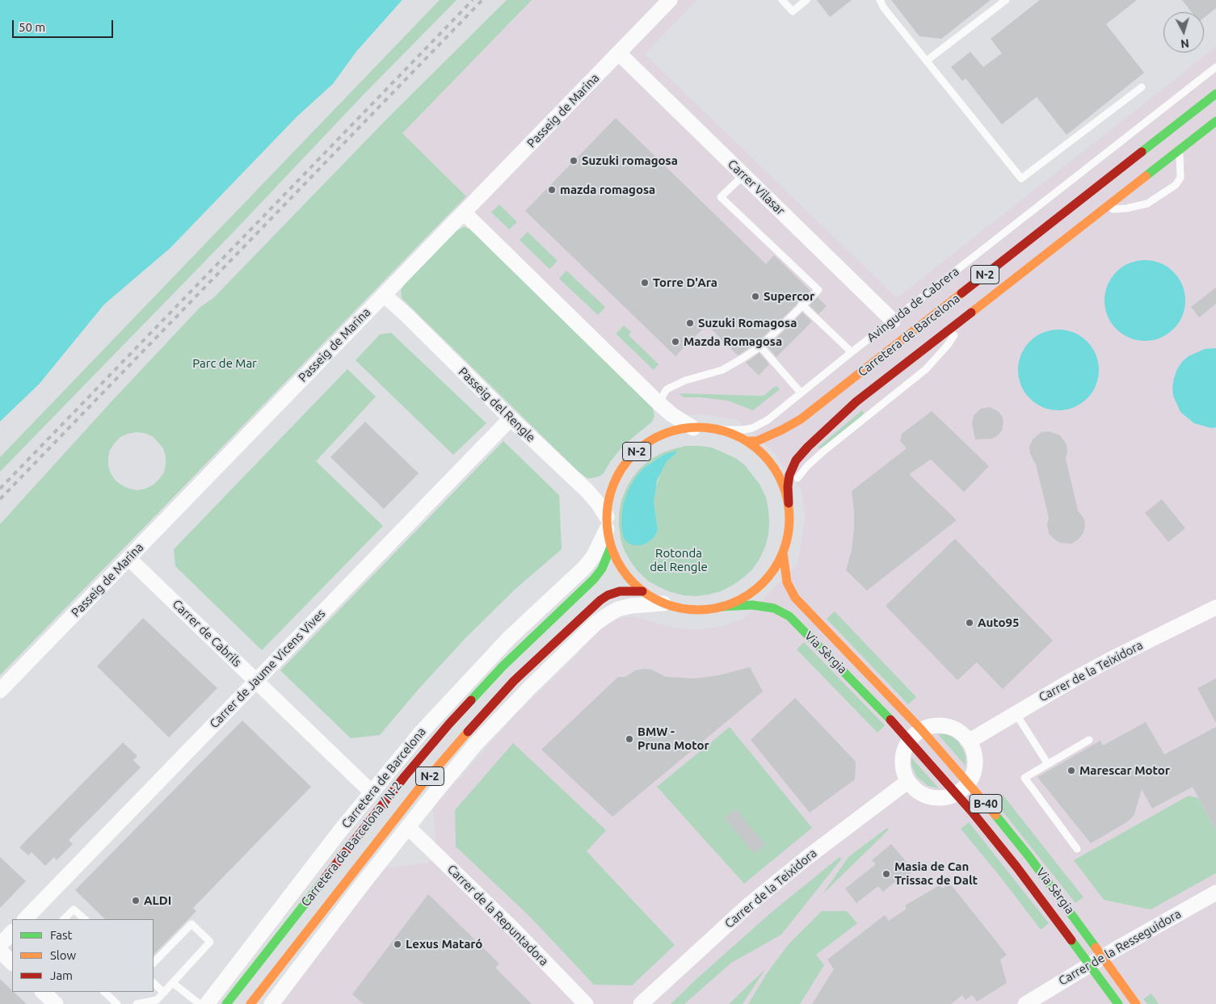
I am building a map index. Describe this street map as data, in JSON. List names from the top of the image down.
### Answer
{
  "streets": {
    "main road": [
      "N-2",
      "Carretera de Barcelona",
      "Via Sèrgia",
      "B-40",
      "Carretera de Barcelona / N-2"
    ],
    "street": [
      "Passeig de Marina",
      "Carrer Vilasar",
      "Passeig del Rengle",
      "Carrer de Cabrils",
      "Carrer de Jaume Vicens Vives",
      "Carrer de la Teixidora",
      "Carrer de la Repuntadora",
      "Carrer de la Resseguidora"
    ],
    "lane": ["Avinguda de Cabrera"]
  },
  "crossings": [
    ["Passeig de Marina", "Carrer Vilasar"],
    ["Passeig de Marina", "Passeig del Rengle"],
    ["Passeig de Marina", "Carrer de Cabrils"],
    ["Carrer Vilasar", "Avinguda de Cabrera"],
    ["N-2", "Avinguda de Cabrera"],
    ["N-2", "Carretera de Barcelona"],
    ["N-2", "Passeig del Rengle"],
    ["N-2", "Via Sèrgia"],
    ["N-2", "Carretera de Barcelona / N-2"],
    ["Carretera de Barcelona", "Passeig del Rengle"],
    ["Carretera de Barcelona", "Carrer de Cabrils"],
    ["Passeig del Rengle", "Carrer de Jaume Vicens Vives"],
    ["Carrer de Cabrils", "Carrer de Jaume Vicens Vives"],
    ["Via Sèrgia", "Carrer de la Resseguidora"]
  ],
  "parks": ["Parc de Mar", "Rotonda del Rengle"],
  "places": [
    "Suzuki romagosa",
    "mazda romagosa",
    "Torre D'Ara",
    "Supercor",
    "Suzuki Romagosa",
    "Mazda Romagosa",
    "Auto95",
    "BMW - Pruna Motor",
    "Marescar Motor",
    "Masia de Can Trissac de Dalt",
    "ALDI",
    "Lexus Mataró"
  ],
  "legend": ["Fast", "Slow", "Jam"],
  "scale_bar": "50 m",
  "north": "bottom"
}
